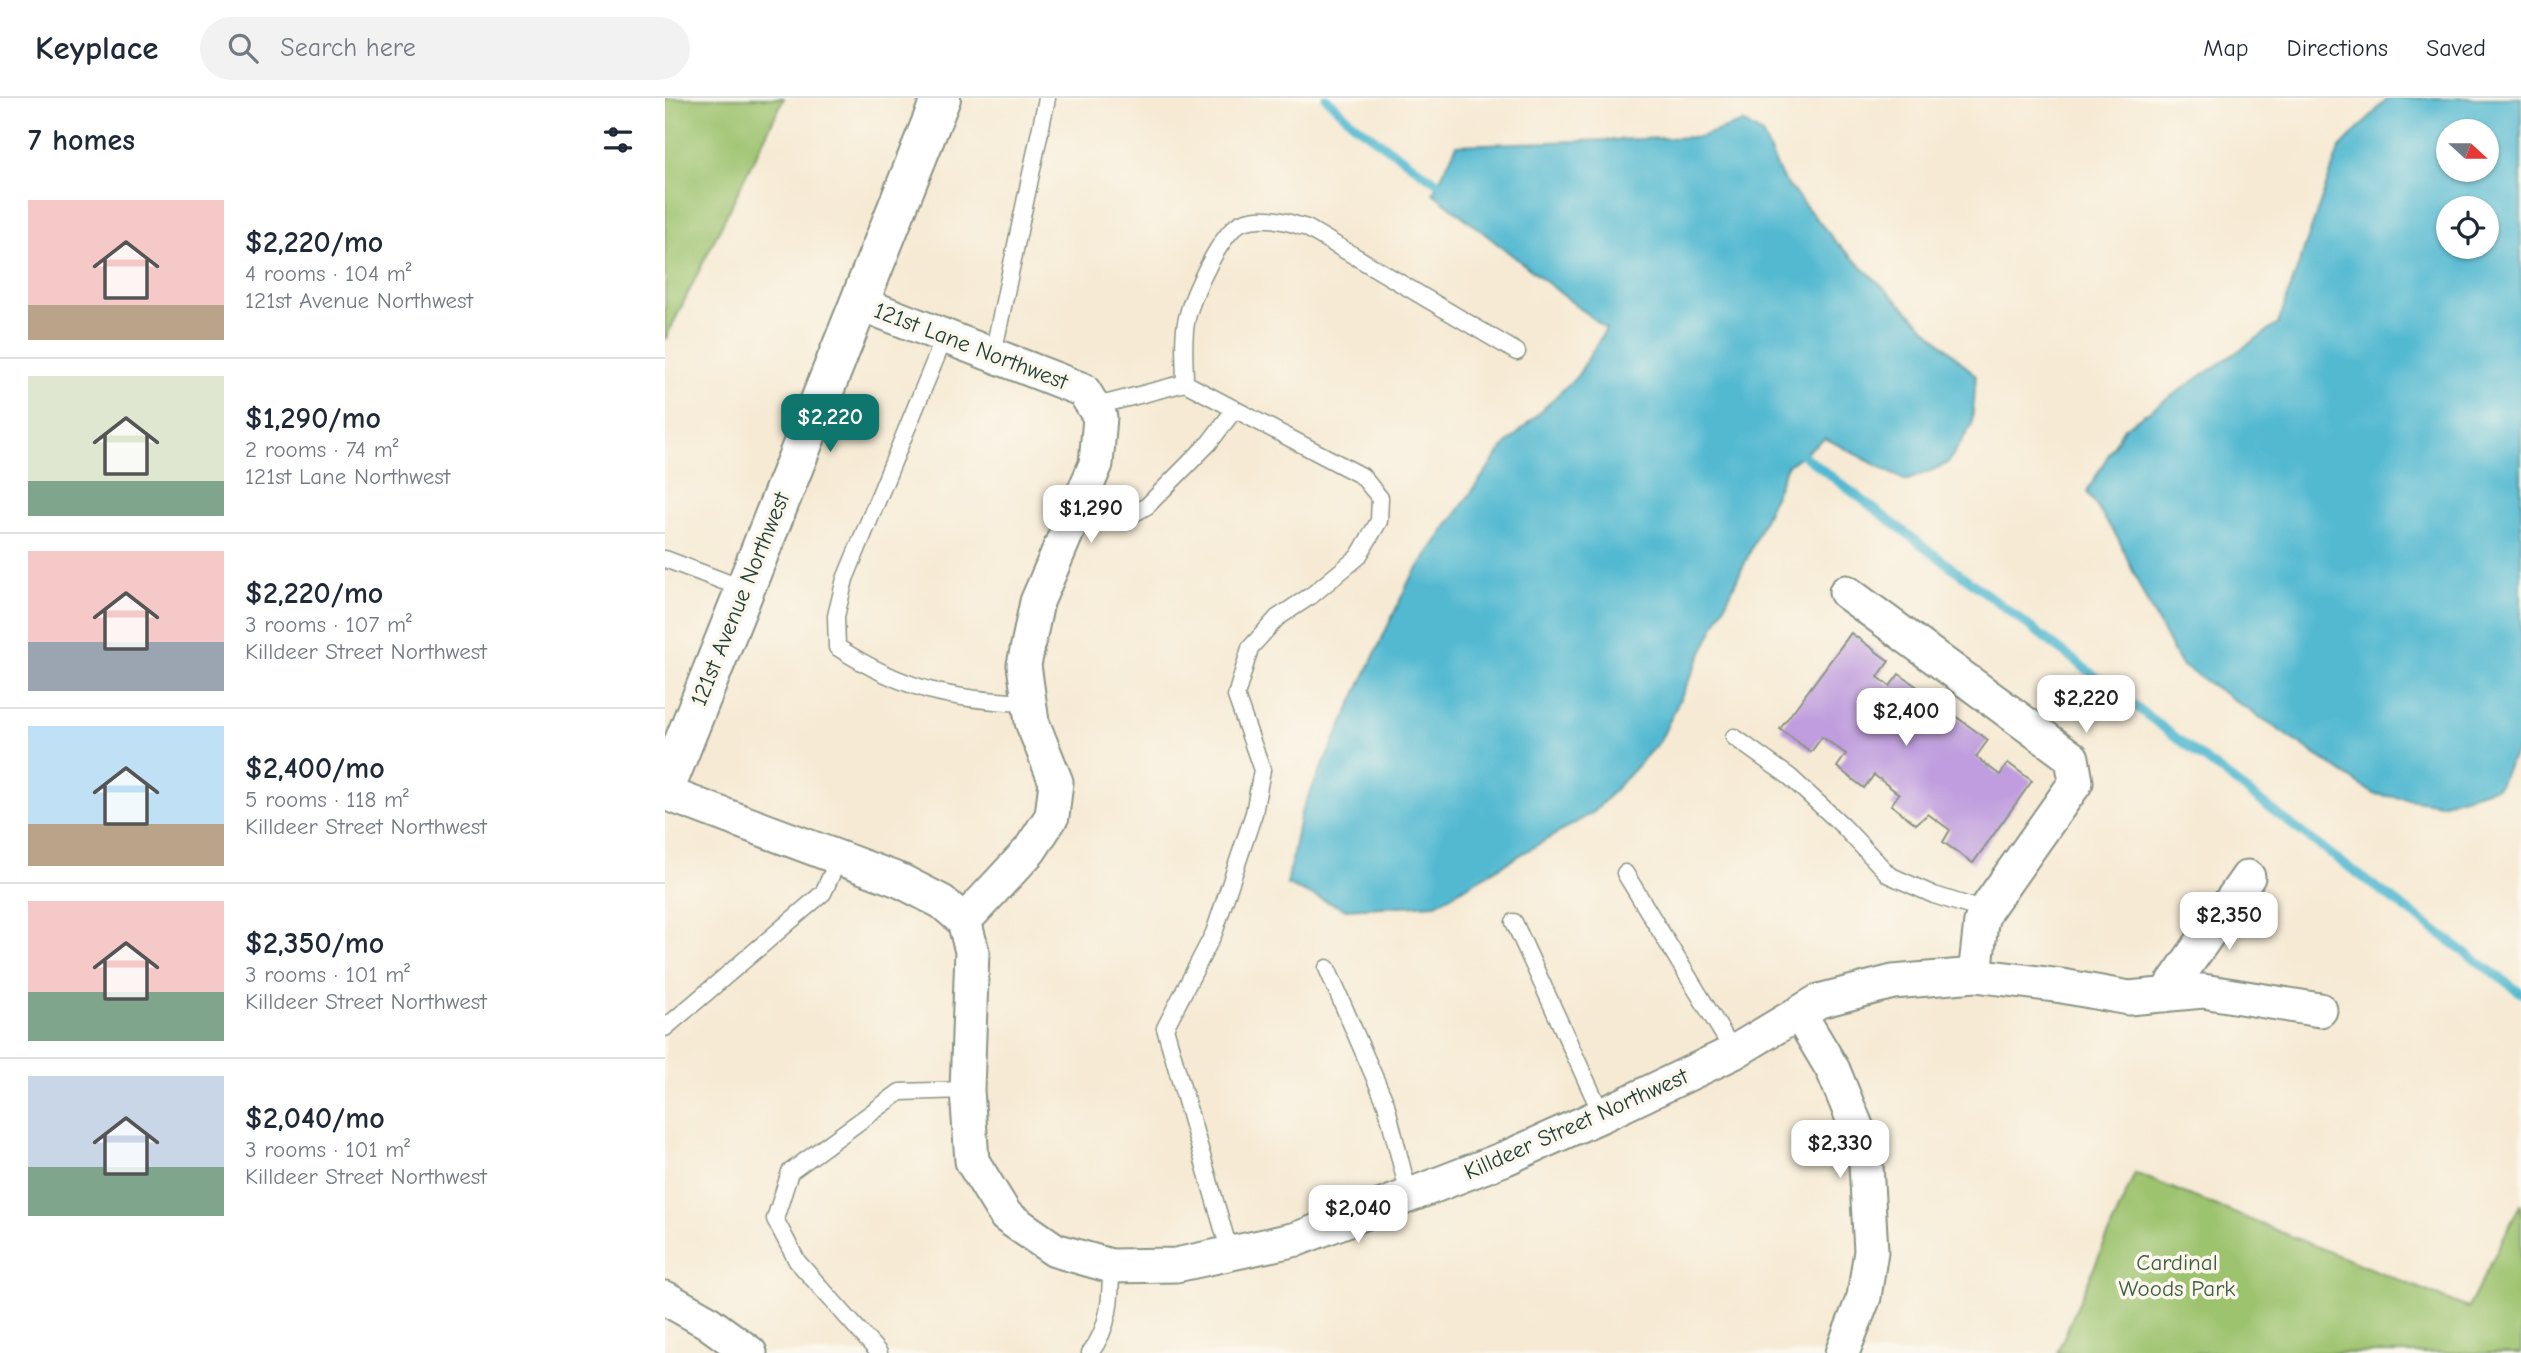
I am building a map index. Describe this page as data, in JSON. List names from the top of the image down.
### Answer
{
  "streets": {
    "street": ["121st Lane Northwest", "121st Avenue Northwest", "Killdeer Street Northwest"]
  },
  "crossings": [
    ["121st Lane Northwest", "121st Avenue Northwest"],
    ["121st Lane Northwest", "Killdeer Street Northwest"]
  ],
  "parks": ["Cardinal Woods Park"],
  "north": "right",
  "page": {
    "header": "Keyplace",
    "search": "Search here",
    "nav": ["Map", "Directions", "Saved"],
    "heading": "7 homes",
    "list": [
      {
        "name": "$2,220/mo",
        "note": "4 rooms · 104 m² · 121st Avenue Northwest"
      },
      {
        "name": "$1,290/mo",
        "note": "2 rooms · 74 m² · 121st Lane Northwest"
      },
      {
        "name": "$2,220/mo",
        "note": "3 rooms · 107 m² · Killdeer Street Northwest"
      },
      {
        "name": "$2,400/mo",
        "note": "5 rooms · 118 m² · Killdeer Street Northwest"
      },
      {
        "name": "$2,350/mo",
        "note": "3 rooms · 101 m² · Killdeer Street Northwest"
      },
      {
        "name": "$2,040/mo",
        "note": "3 rooms · 101 m² · Killdeer Street Northwest"
      }
    ],
    "price": [
      "$2,220",
      "$1,290",
      "$2,220",
      "$2,400",
      "$2,350",
      "$2,330",
      "$2,040"
    ]
  }
}
